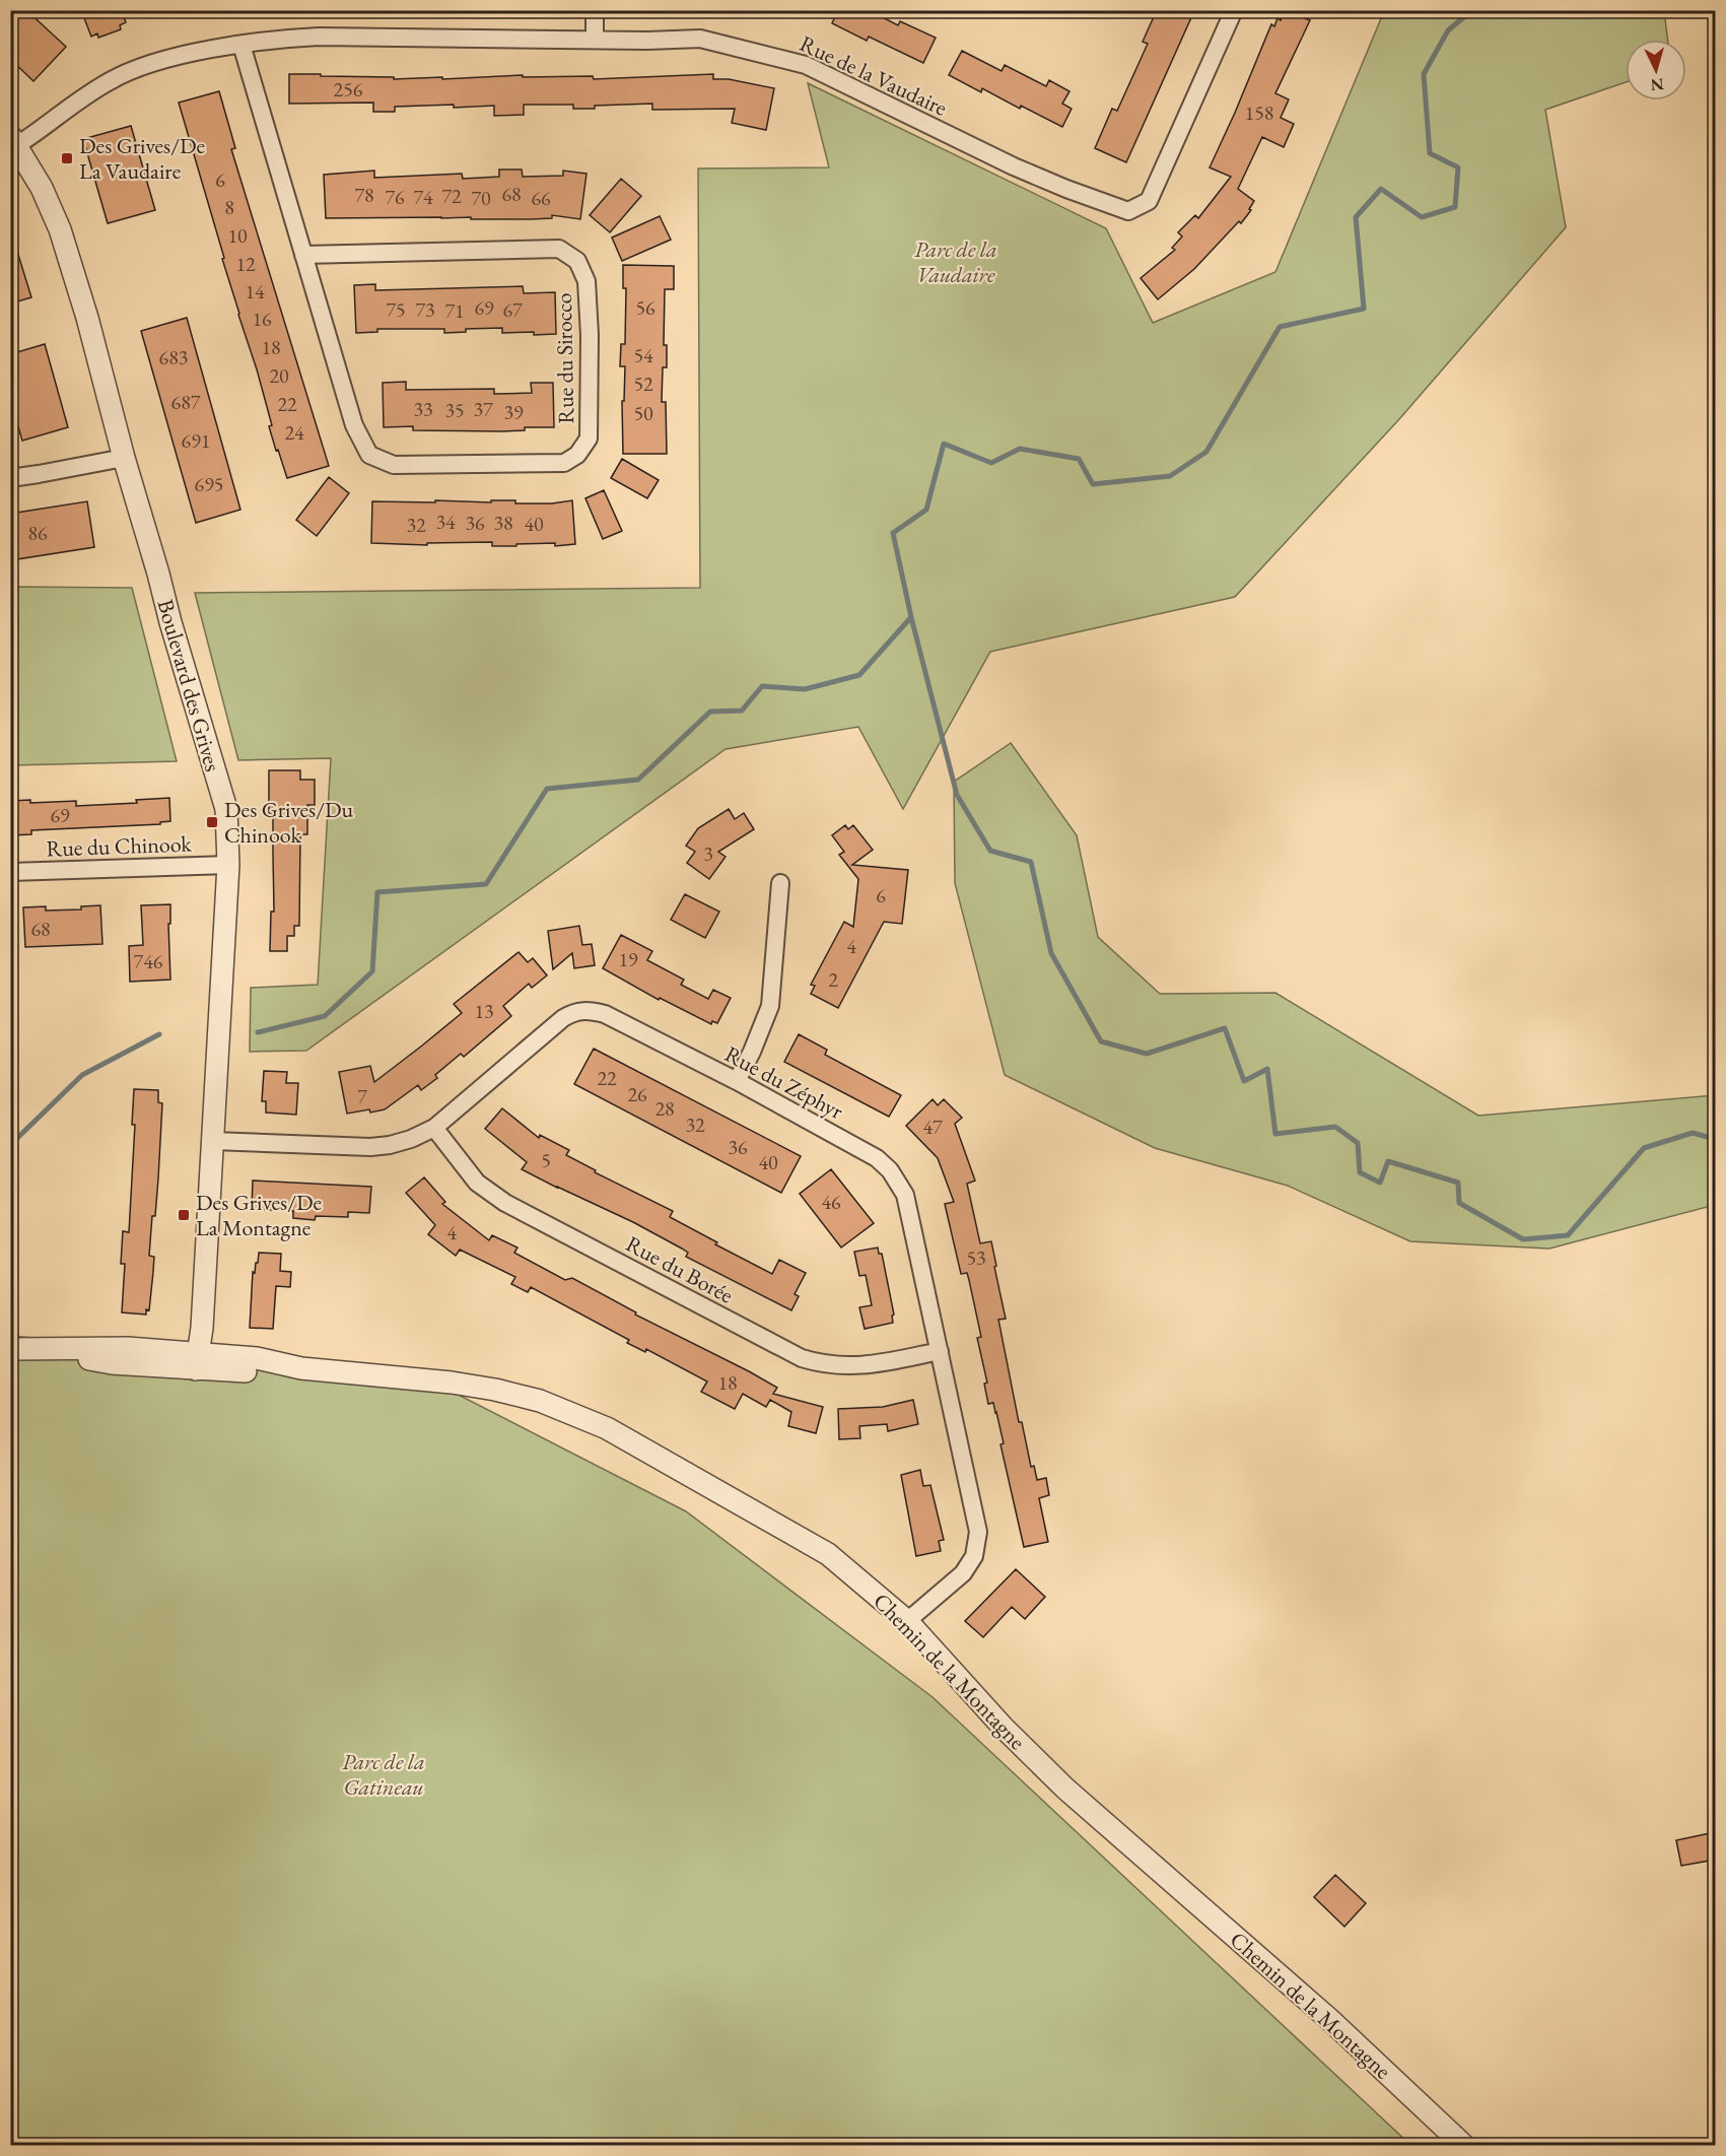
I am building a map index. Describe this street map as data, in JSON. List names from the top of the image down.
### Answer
{
  "streets": {
    "street": [
      "Rue de la Vaudaire",
      "Rue du Sirocco",
      "Boulevard des Grives",
      "Rue du Chinook",
      "Rue du Zéphyr",
      "Rue du Borée",
      "Chemin de la Montagne"
    ]
  },
  "crossings": [
    ["Rue de la Vaudaire", "Rue du Sirocco"],
    ["Rue de la Vaudaire", "Boulevard des Grives"],
    ["Boulevard des Grives", "Rue du Chinook"],
    ["Boulevard des Grives", "Rue du Zéphyr"],
    ["Boulevard des Grives", "Chemin de la Montagne"],
    ["Rue du Zéphyr", "Rue du Borée"],
    ["Rue du Zéphyr", "Chemin de la Montagne"]
  ],
  "parks": ["Parc de la Vaudaire", "Parc de la Gatineau"],
  "places": {
    "transit": ["Des Grives/De La Vaudaire", "Des Grives/Du Chinook", "Des Grives/De La Montagne"]
  },
  "house_numbers": [
    "256",
    "158",
    "6",
    "68",
    "78",
    "72",
    "76",
    "74",
    "70",
    "66",
    "8",
    "10",
    "12",
    "14",
    "69",
    "56",
    "75",
    "73",
    "67",
    "71",
    "16",
    "18",
    "54",
    "683",
    "20",
    "52",
    "687",
    "22",
    "33",
    "37",
    "35",
    "39",
    "50",
    "24",
    "691",
    "695",
    "34",
    "36",
    "38",
    "40",
    "32",
    "86",
    "69",
    "3",
    "6",
    "68",
    "4",
    "19",
    "746",
    "2",
    "13",
    "22",
    "26",
    "7",
    "28",
    "32",
    "47",
    "36",
    "5",
    "40",
    "46",
    "4",
    "53",
    "18"
  ],
  "north": "bottom"
}
